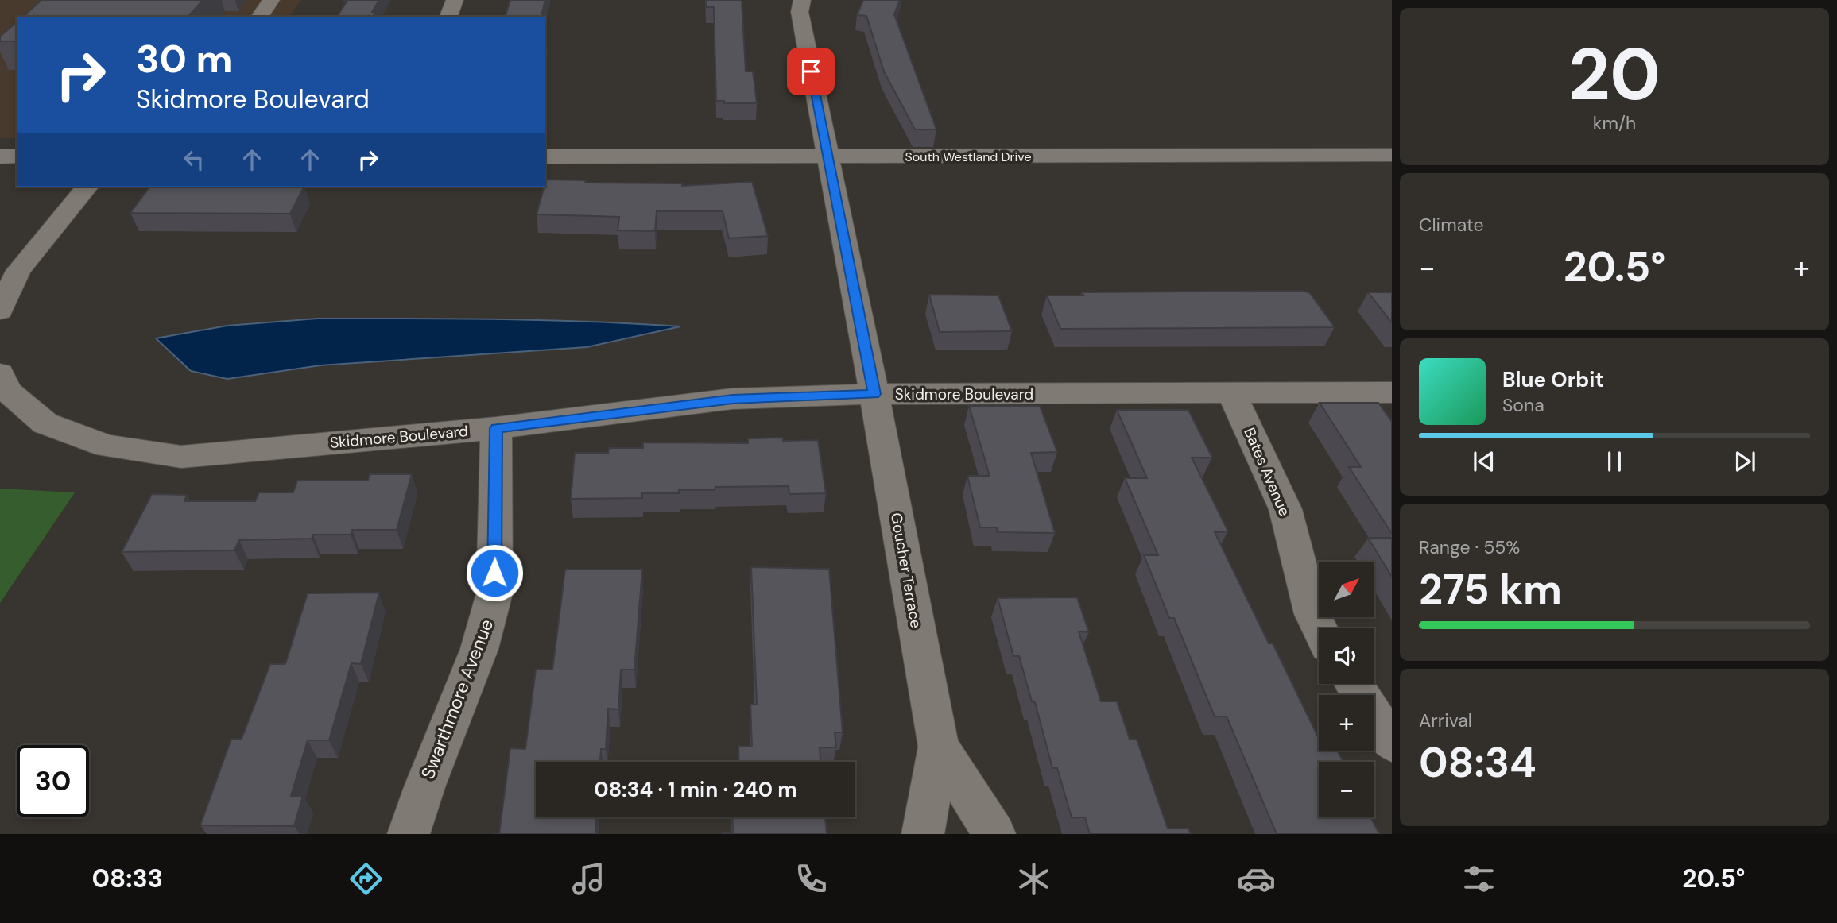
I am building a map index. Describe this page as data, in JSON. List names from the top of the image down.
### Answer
{
  "streets": {
    "street": [
      "South Westland Drive",
      "Skidmore Boulevard",
      "Bates Avenue",
      "Goucher Terrace",
      "Swarthmore Avenue"
    ]
  },
  "crossings": [
    ["South Westland Drive", "Goucher Terrace"],
    ["Skidmore Boulevard", "Bates Avenue"],
    ["Skidmore Boulevard", "Goucher Terrace"],
    ["Skidmore Boulevard", "Swarthmore Avenue"]
  ],
  "north": "top right",
  "page": {
    "tile": [
      ["20", "km/h"],
      "Climate",
      ["Range · 55%", "275 km"],
      ["Arrival", "08:34"]
    ],
    "turn": ["30 m", "Skidmore Boulevard"],
    "heat": ["−", "20.5°", "+"],
    "song": ["Blue Orbit", "Sona"],
    "map_buttons": ["+", "−"],
    "limit": "30",
    "trip": "08:34 · 1 min · 240 m",
    "tabs": ["08:33", "20.5°"]
  }
}
